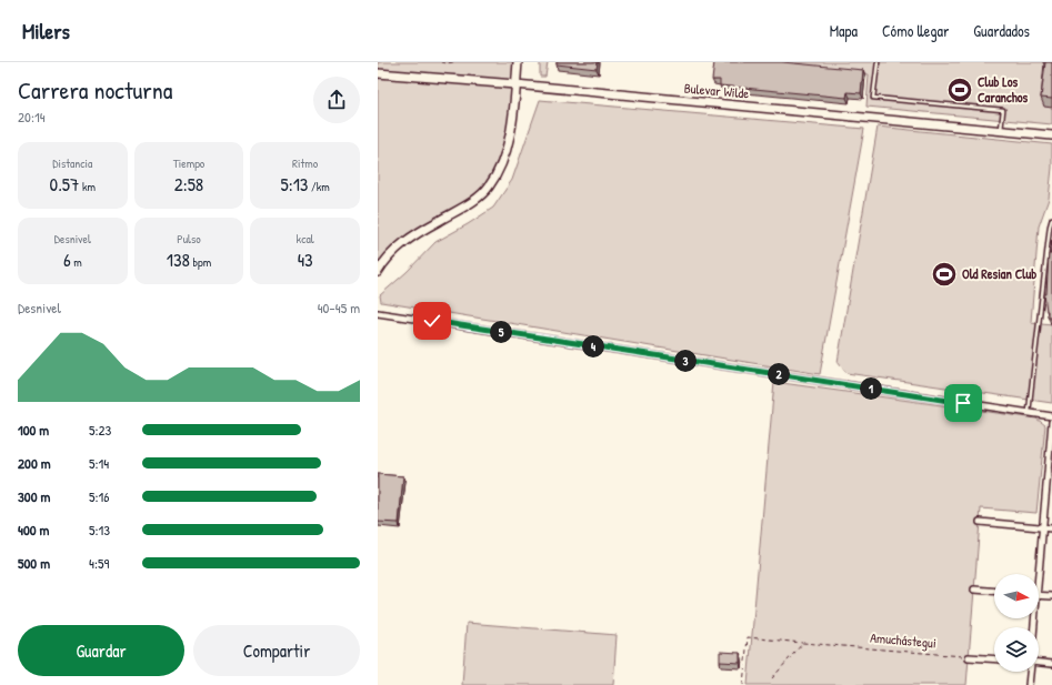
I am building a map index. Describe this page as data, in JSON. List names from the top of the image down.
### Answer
{
  "streets": {
    "main road": ["Bulevar Wilde"],
    "path": ["Amuchástegui"]
  },
  "places": {
    "sports": ["Club Los Caranchos", "Old Resian Club"]
  },
  "north": "right",
  "page": {
    "header": "Milers",
    "nav": ["Mapa", "Cómo llegar", "Guardados"],
    "heading": ["Carrera nocturna", "20:14"],
    "stats": [
      ["Distancia", "0.57 km"],
      ["Tiempo", "2:58"],
      ["Ritmo", "5:13 /km"],
      ["Desnivel", "6 m"],
      ["Pulso", "138 bpm"],
      ["kcal", "43"]
    ],
    "chart": ["Desnivel", "40–45 m"],
    "pins": [
      "5",
      "4",
      "3",
      "2",
      "1"
    ],
    "list": [
      {
        "name": "100 m",
        "note": "5:23"
      },
      {
        "name": "200 m",
        "note": "5:14"
      },
      {
        "name": "300 m",
        "note": "5:16"
      },
      {
        "name": "400 m",
        "note": "5:13"
      },
      {
        "name": "500 m",
        "note": "4:59"
      }
    ],
    "buttons": ["Guardar", "Compartir"]
  }
}
